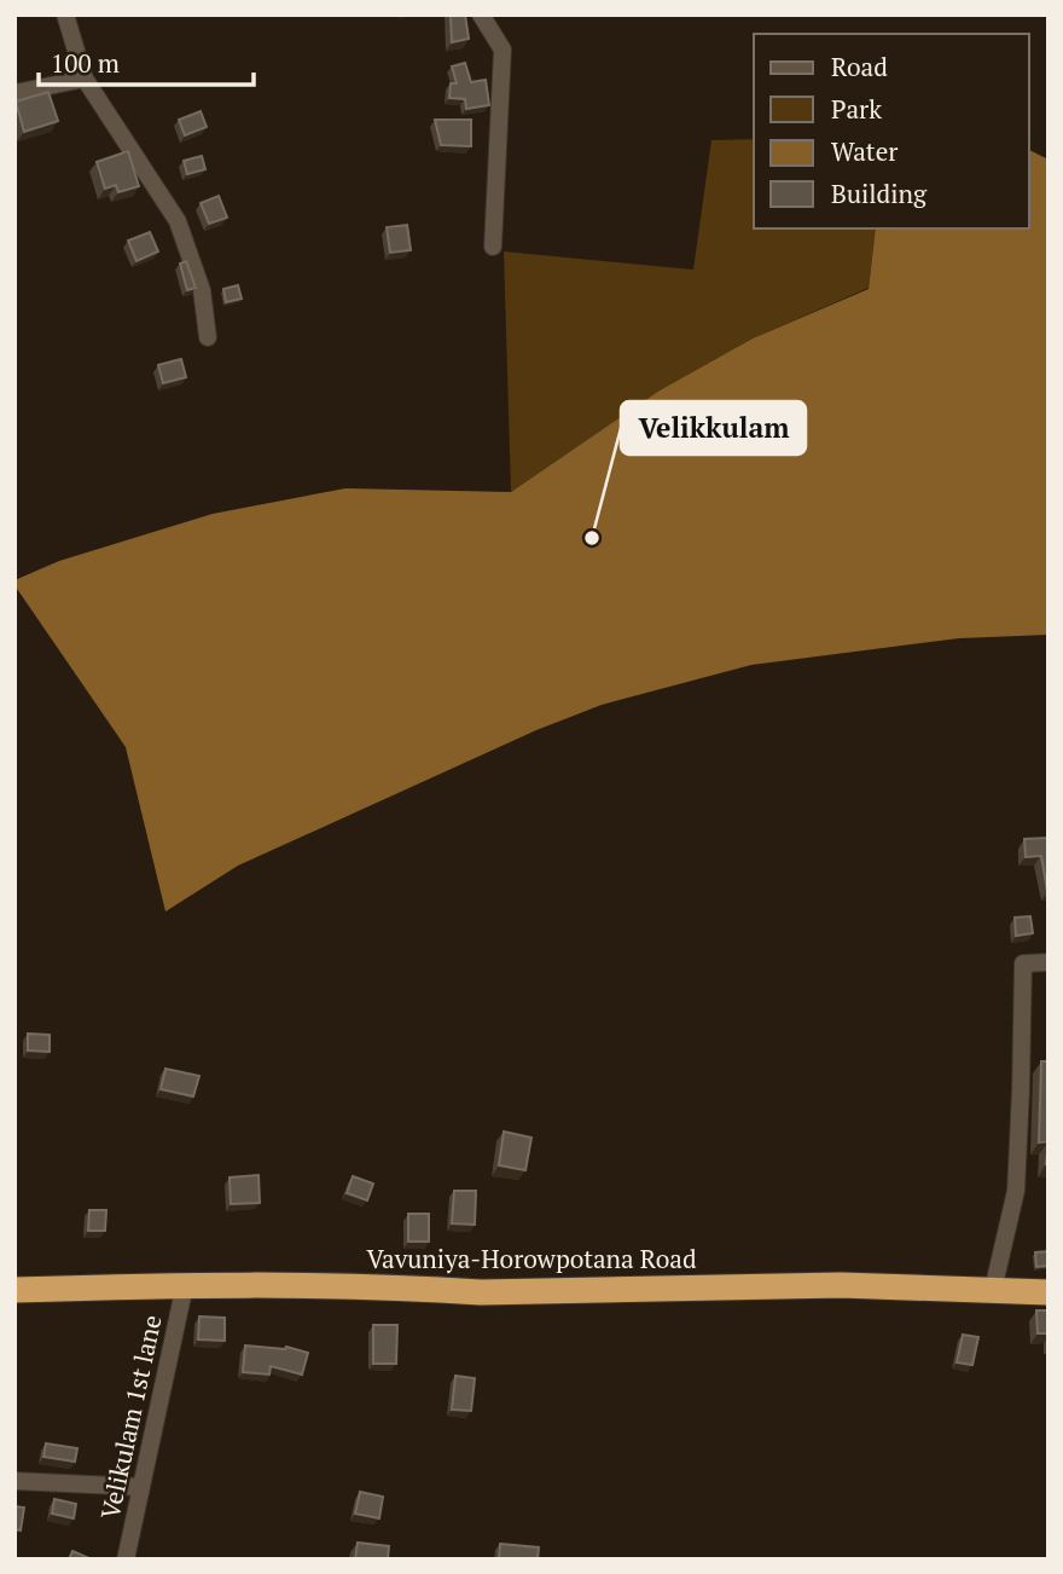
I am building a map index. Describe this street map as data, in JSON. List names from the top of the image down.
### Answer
{
  "streets": {
    "highway": ["Vavuniya-Horowpotana Road"],
    "street": ["Velikulam 1st lane"]
  },
  "crossings": [
    ["Vavuniya-Horowpotana Road", "Velikulam 1st lane"]
  ],
  "places": ["Velikkulam"],
  "legend": [
    "Road",
    "Park",
    "Water",
    "Building"
  ],
  "scale_bar": "100 m"
}
